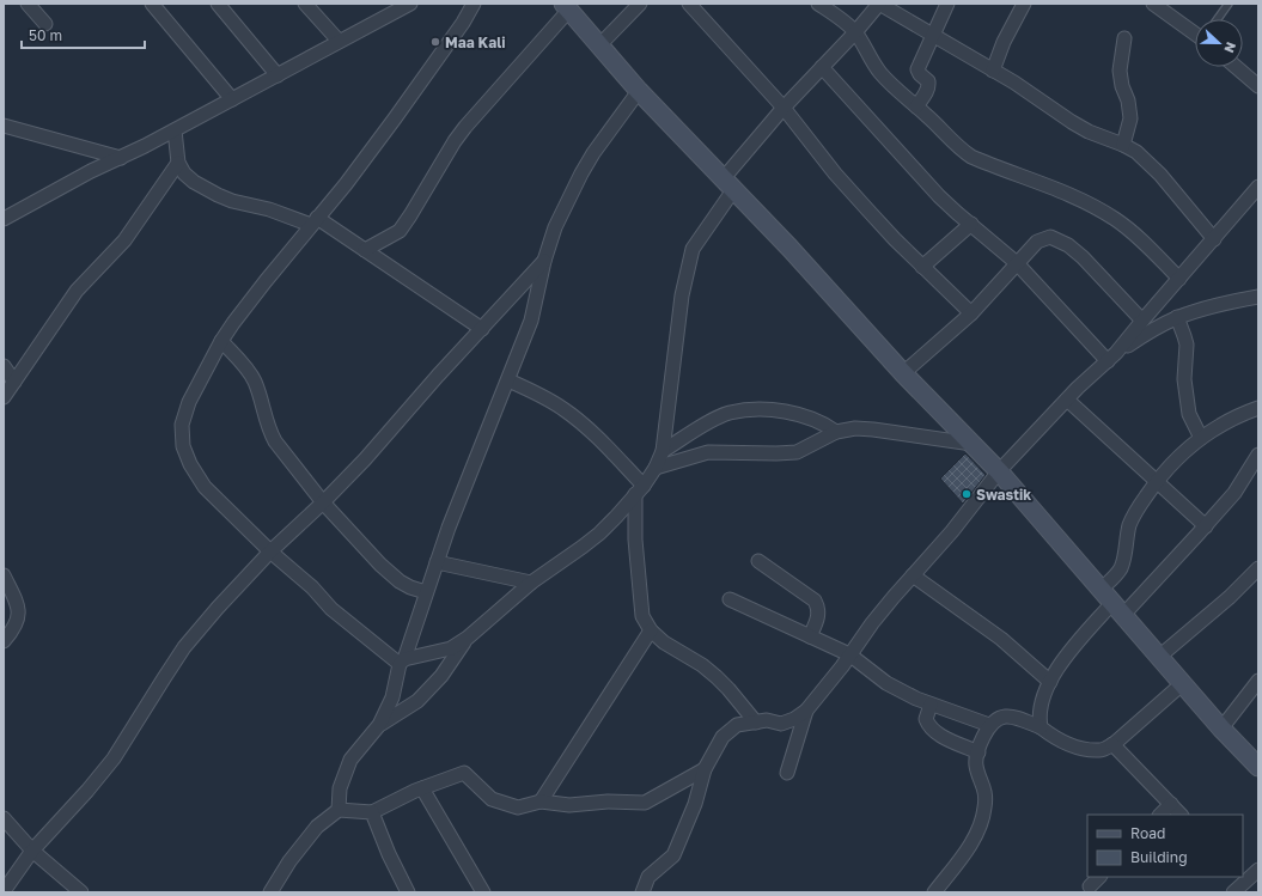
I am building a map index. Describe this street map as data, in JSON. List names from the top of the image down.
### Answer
{
  "places": ["Maa Kali", "Swastik"],
  "legend": ["Road", "Building"],
  "scale_bar": "50 m",
  "north": "right"
}
